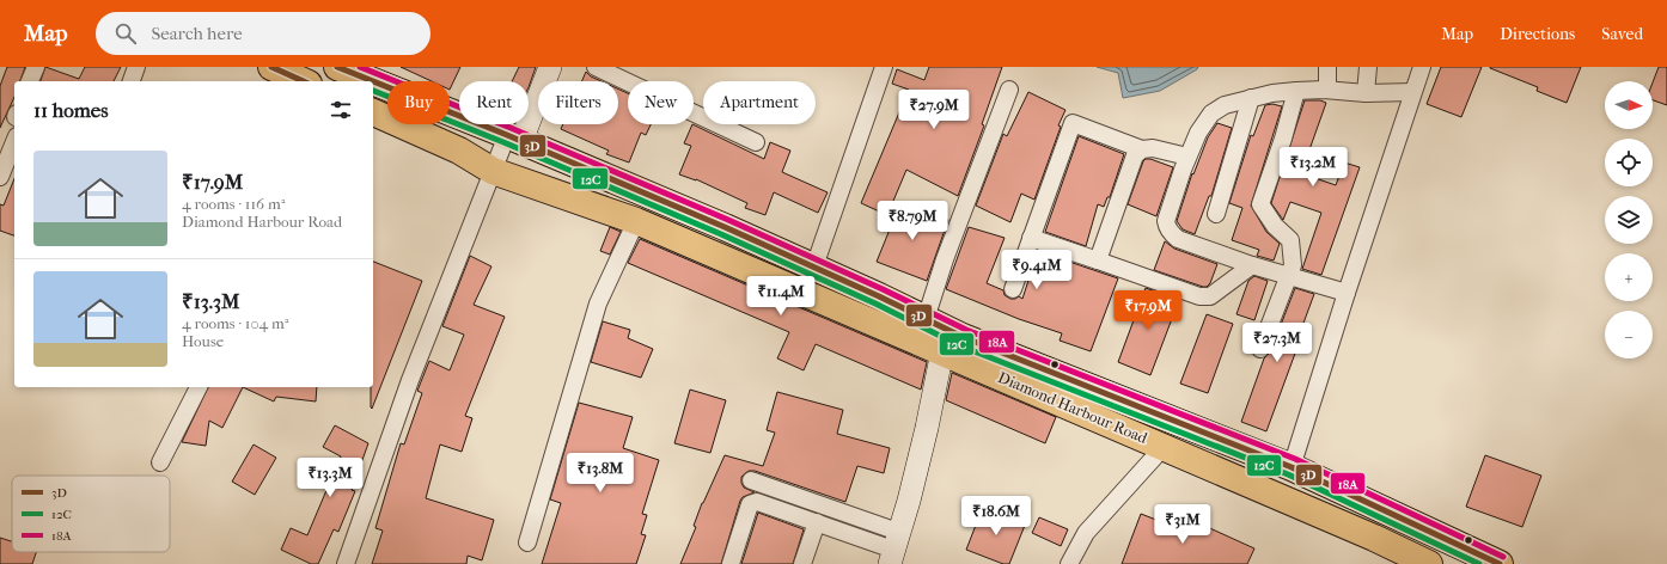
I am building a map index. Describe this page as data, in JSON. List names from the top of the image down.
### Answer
{
  "streets": {
    "highway": ["Diamond Harbour Road"]
  },
  "lines": ["transit line 3D", "transit line 18A", "transit line 12C"],
  "legend": ["3D", "12C", "18A"],
  "north": "right",
  "page": {
    "header": "Map",
    "search": "Search here",
    "nav": ["Map", "Directions", "Saved"],
    "map_buttons": ["+", "−"],
    "chip": [
      "Buy",
      "Rent",
      "Filters",
      "New",
      "Apartment"
    ],
    "heading": "11 homes",
    "price": [
      "₹27.9M",
      "₹13.2M",
      "₹8.79M",
      "₹9.41M",
      "₹11.4M",
      "₹17.9M",
      "₹27.3M",
      "₹13.8M",
      "₹13.3M",
      "₹18.6M",
      "₹31M"
    ],
    "list": [
      {
        "name": "₹17.9M",
        "note": "4 rooms · 116 m² · Diamond Harbour Road"
      },
      {
        "name": "₹13.3M",
        "note": "4 rooms · 104 m² · House"
      }
    ]
  }
}
